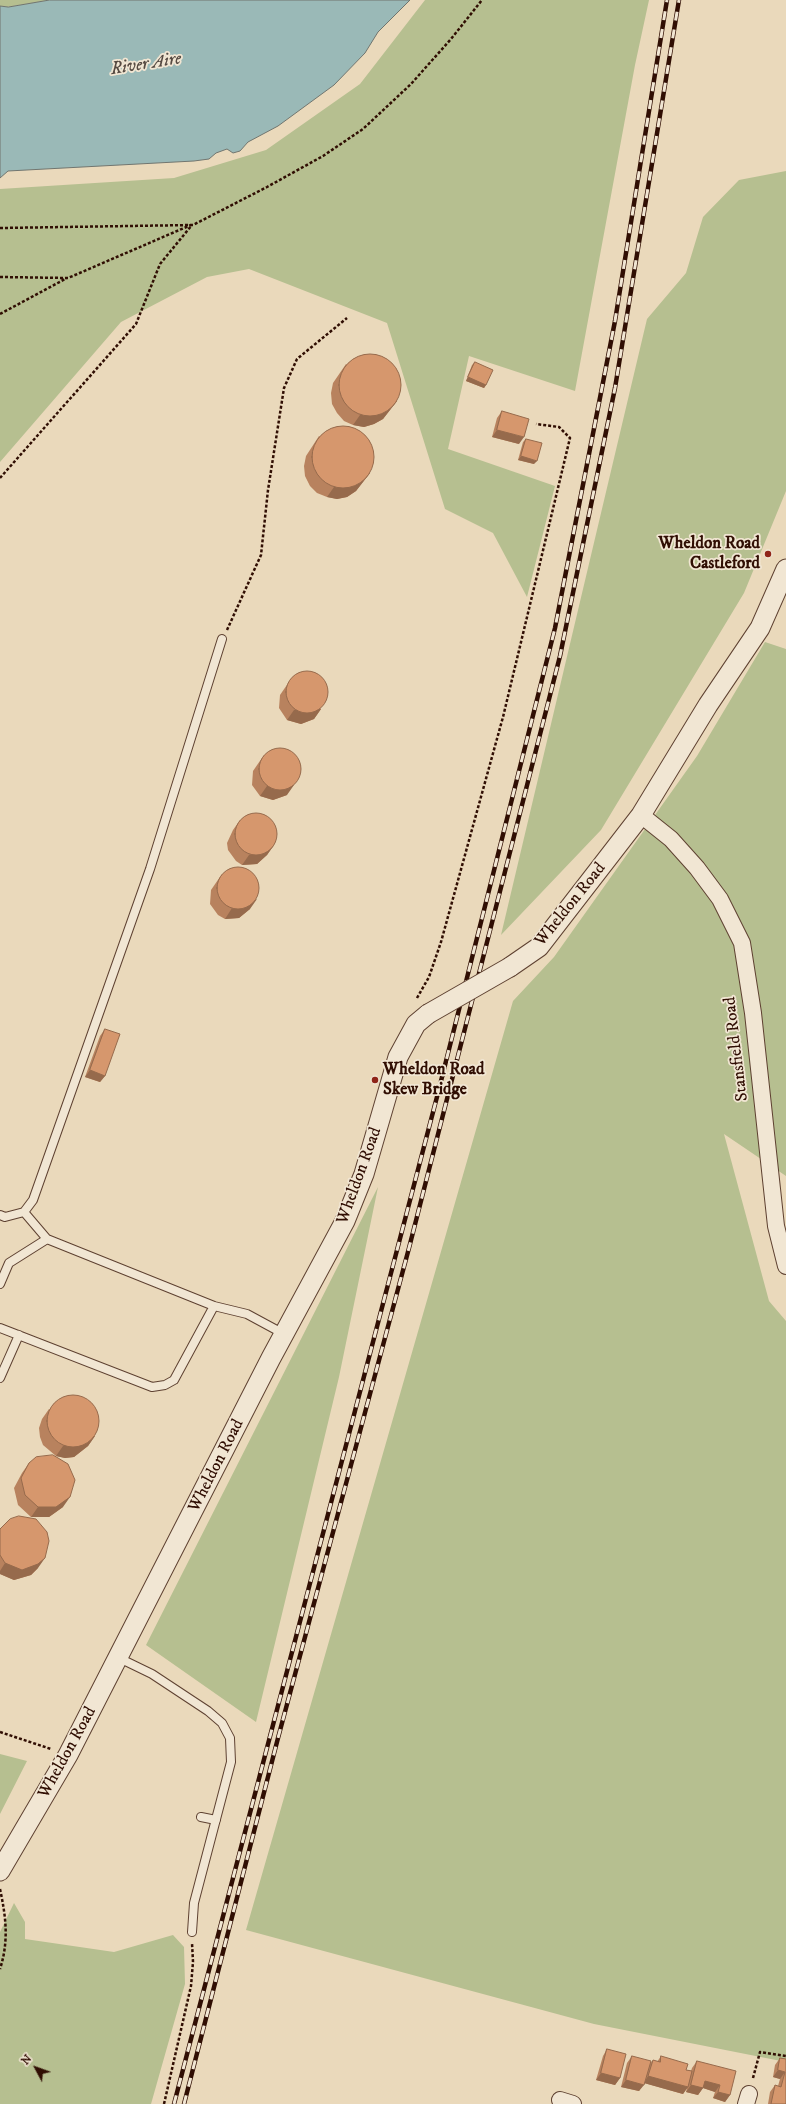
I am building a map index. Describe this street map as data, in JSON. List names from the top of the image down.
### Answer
{
  "streets": {
    "street": ["Wheldon Road", "Stansfield Road"]
  },
  "crossings": [
    ["Wheldon Road", "Stansfield Road"]
  ],
  "water": ["River Aire"],
  "places": ["Wheldon Road Castleford", "Wheldon Road Skew Bridge"],
  "north": "top left"
}
